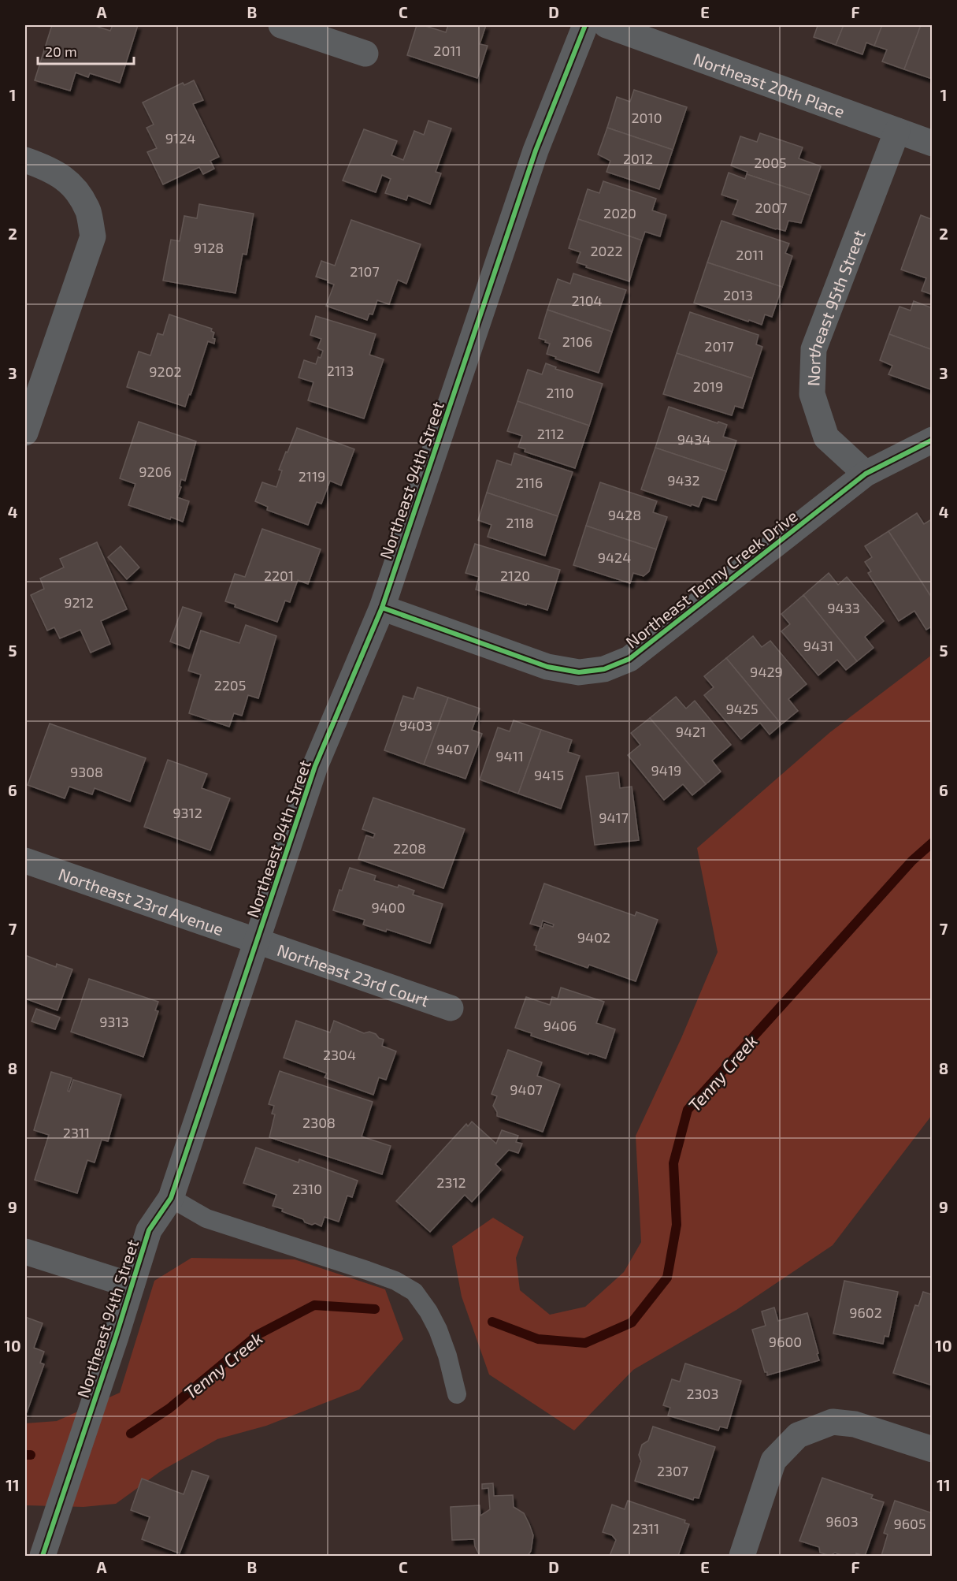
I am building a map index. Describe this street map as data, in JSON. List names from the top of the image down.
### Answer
{
  "streets": {
    "street": [
      "Northeast 20th Place",
      "Northeast 95th Street",
      "Northeast 94th Street",
      "Northeast Tenny Creek Drive",
      "Northeast 23rd Avenue",
      "Northeast 23rd Court"
    ]
  },
  "crossings": [
    ["Northeast 20th Place", "Northeast 95th Street"],
    ["Northeast 95th Street", "Northeast Tenny Creek Drive"],
    ["Northeast 94th Street", "Northeast Tenny Creek Drive"],
    ["Northeast 94th Street", "Northeast 23rd Avenue"],
    ["Northeast 94th Street", "Northeast 23rd Court"],
    ["Northeast 23rd Avenue", "Northeast 23rd Court"]
  ],
  "water": ["Tenny Creek"],
  "house_numbers": [
    "2011",
    "2010",
    "9124",
    "2012",
    "2005",
    "2007",
    "2020",
    "9128",
    "2022",
    "2011",
    "2107",
    "2013",
    "2104",
    "2106",
    "2017",
    "2113",
    "9202",
    "2019",
    "2110",
    "2112",
    "9434",
    "9206",
    "2119",
    "9432",
    "2116",
    "9428",
    "2118",
    "9424",
    "2201",
    "2120",
    "9212",
    "9433",
    "9431",
    "9429",
    "2205",
    "9425",
    "9403",
    "9421",
    "9407",
    "9411",
    "9419",
    "9308",
    "9415",
    "9312",
    "9417",
    "2208",
    "9400",
    "9402",
    "9313",
    "9406",
    "2304",
    "9407",
    "2308",
    "2311",
    "2312",
    "2310",
    "9602",
    "9600",
    "2303",
    "2307",
    "9603",
    "9605",
    "2311"
  ],
  "scale_bar": "20 m",
  "grid": {
    "columns": [
      "A",
      "B",
      "C",
      "D",
      "E",
      "F"
    ],
    "rows": [
      "1",
      "2",
      "3",
      "4",
      "5",
      "6",
      "7",
      "8",
      "9",
      "10",
      "11"
    ]
  }
}
